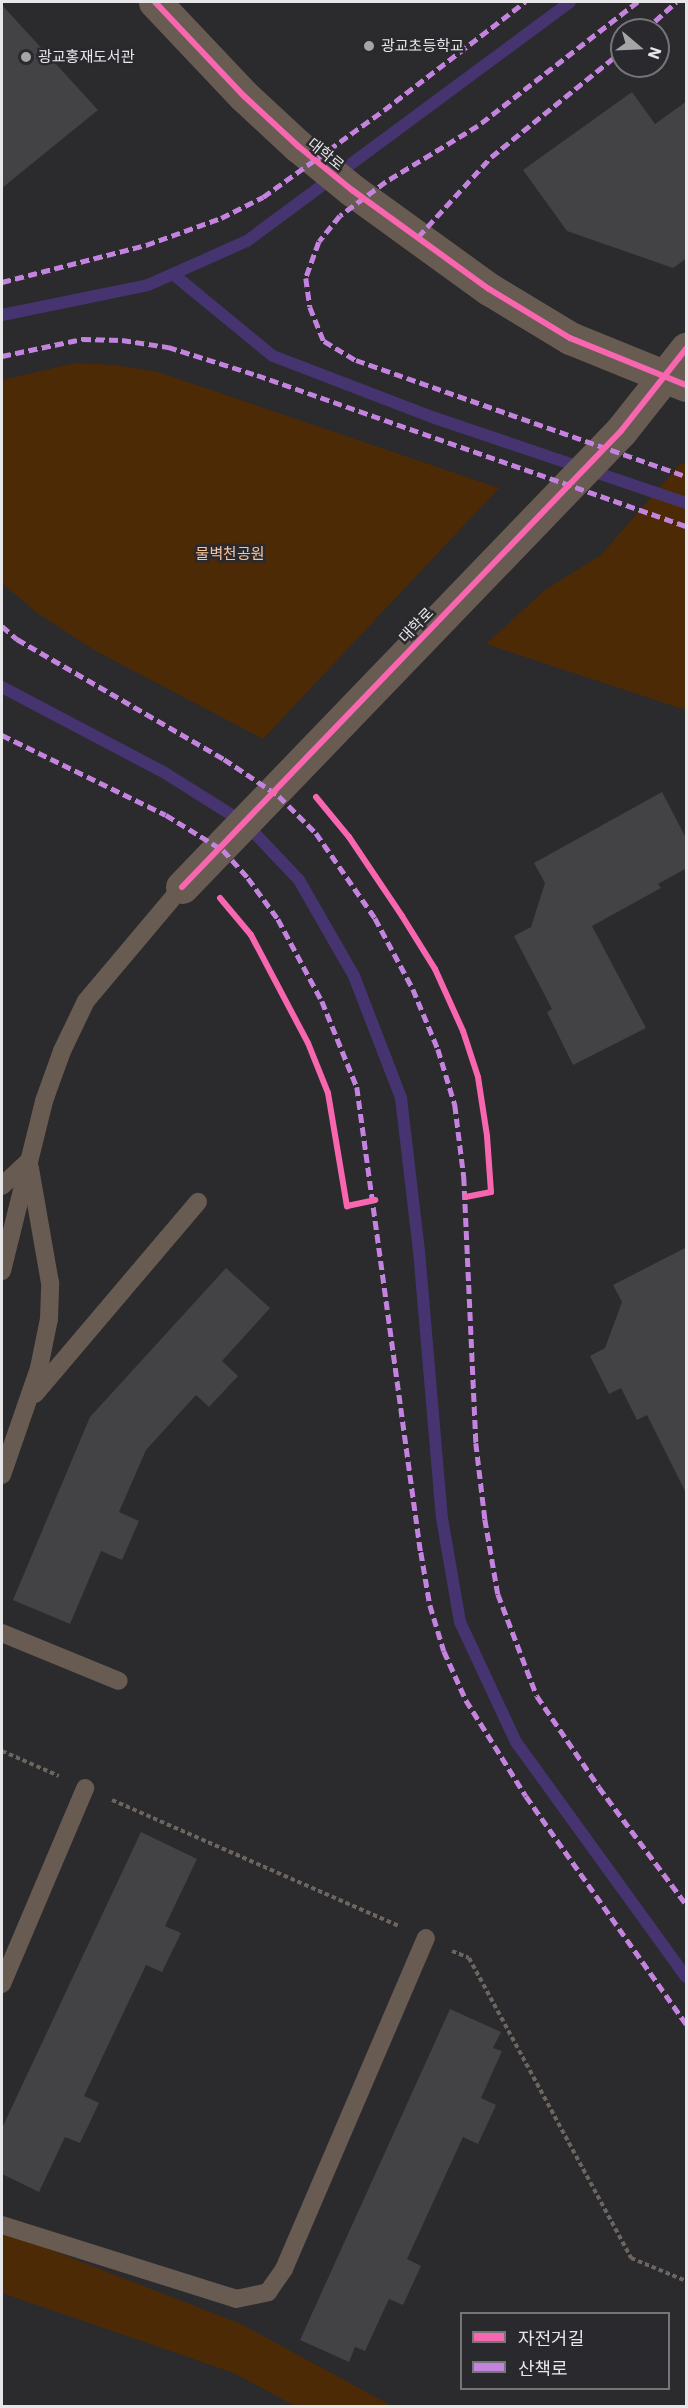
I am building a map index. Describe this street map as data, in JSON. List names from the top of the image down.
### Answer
{
  "streets": {
    "street": ["대학로"]
  },
  "parks": ["물벽천공원"],
  "places": ["광교초등학교", "광교홍재도서관"],
  "legend": ["자전거길", "산책로"],
  "north": "right"
}
